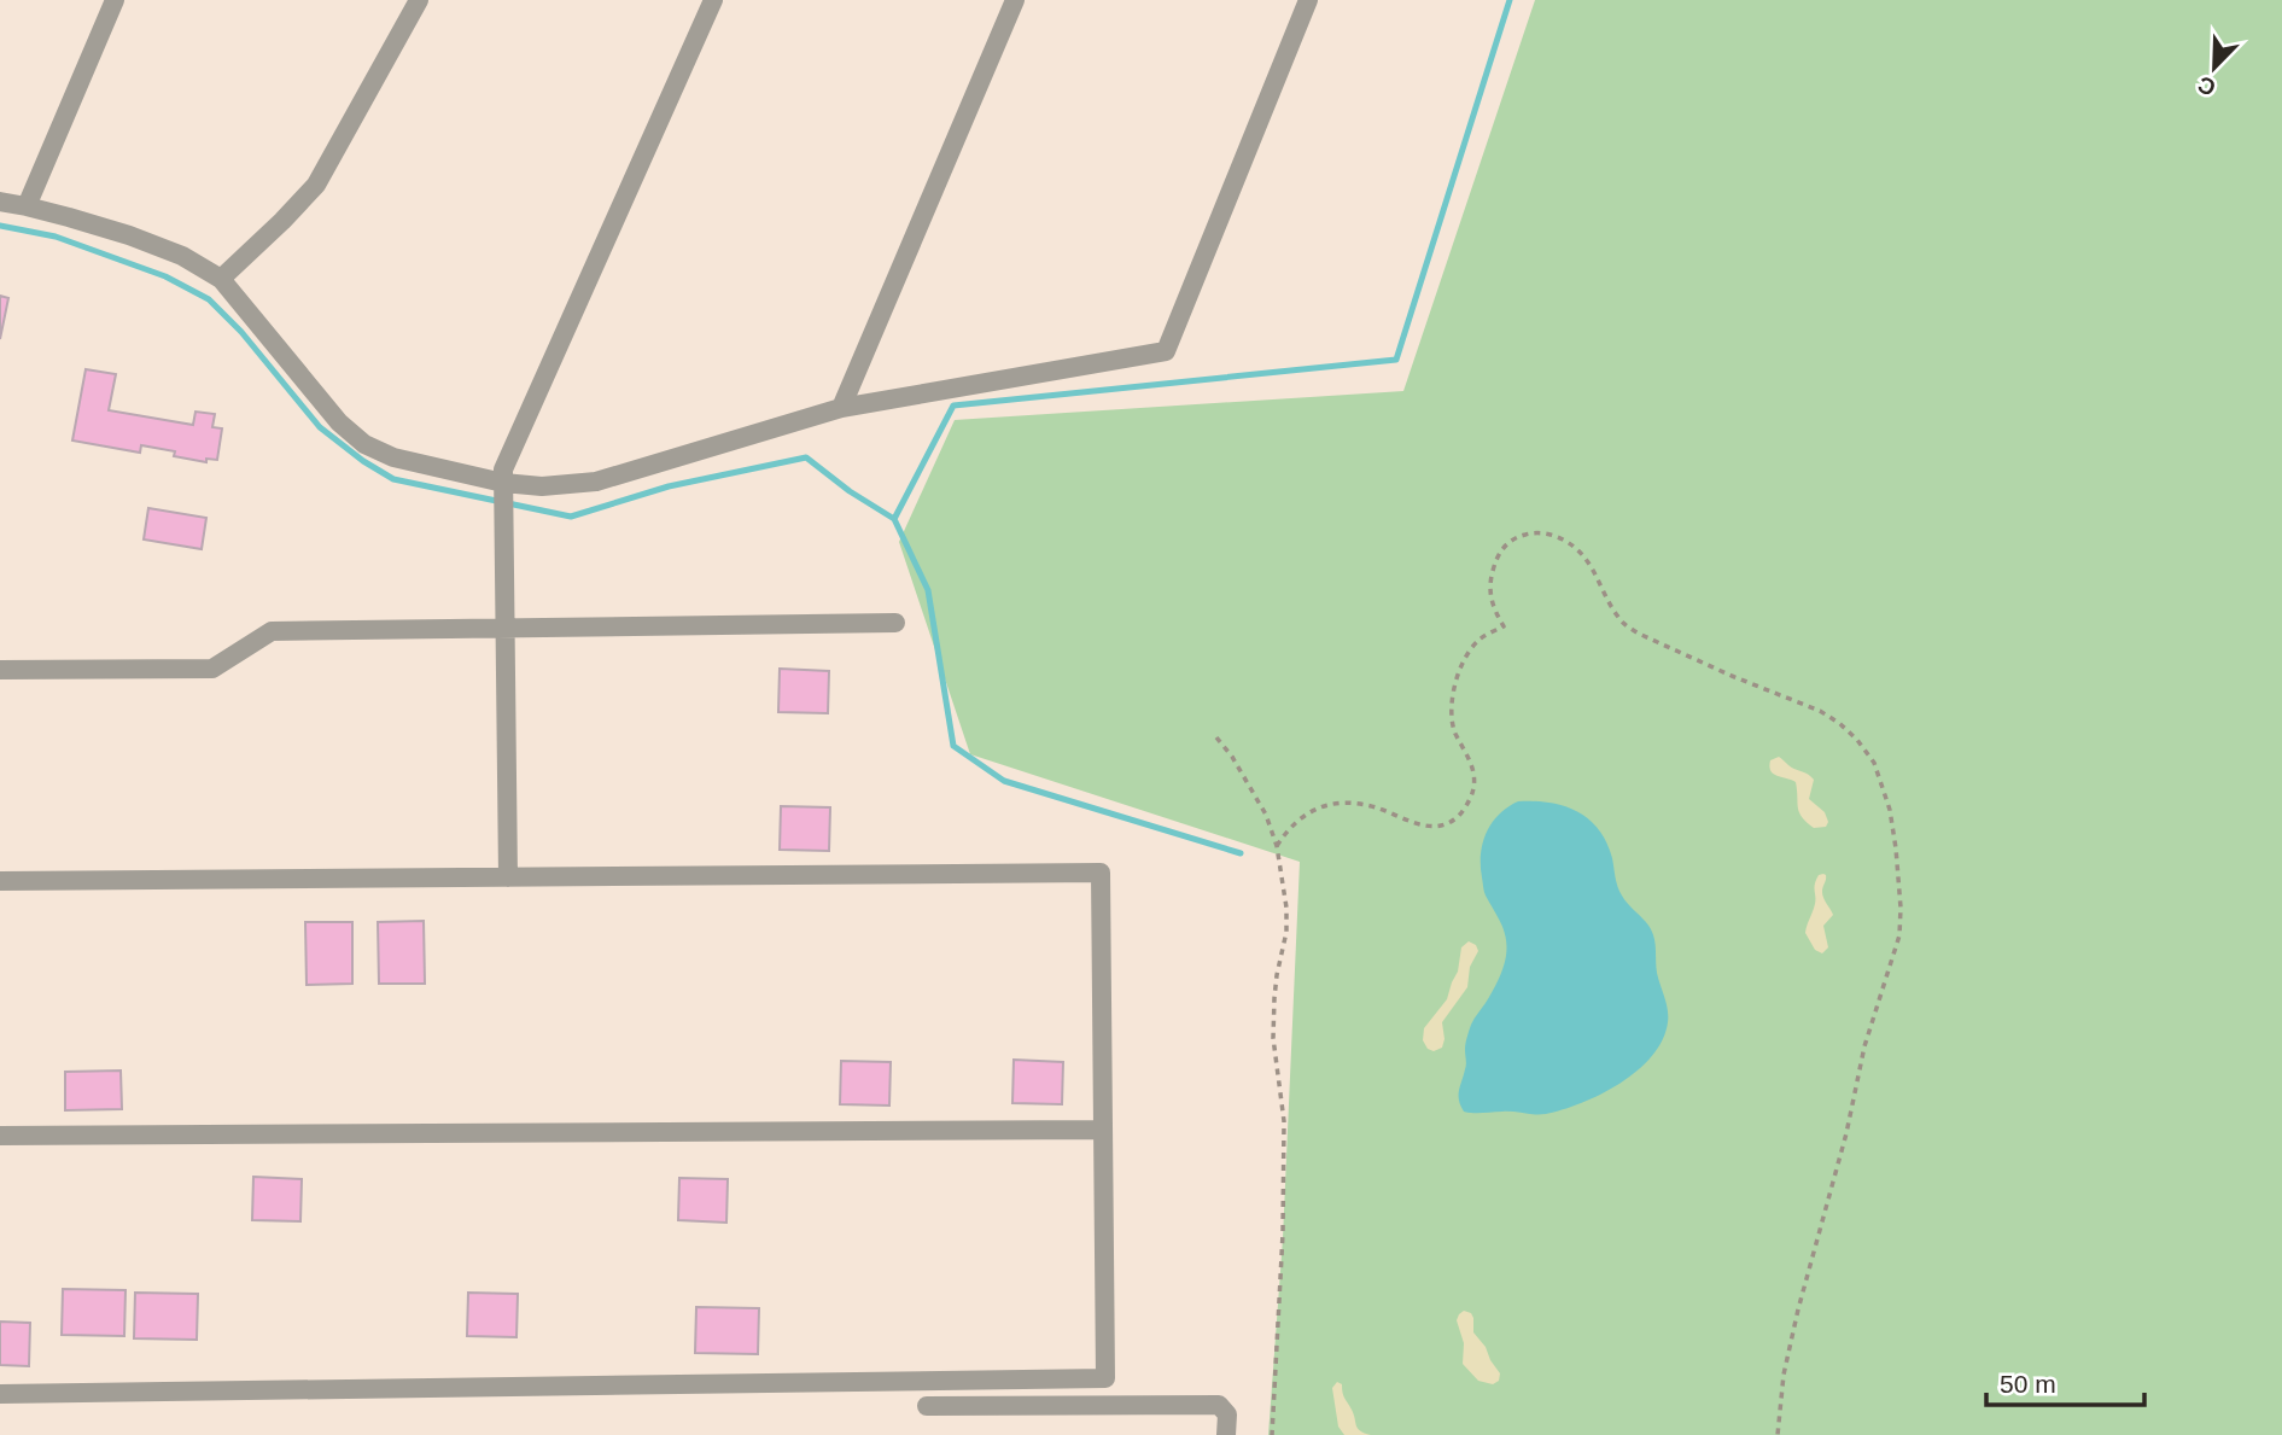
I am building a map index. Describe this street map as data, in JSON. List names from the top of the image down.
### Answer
{
  "scale_bar": "50 m",
  "north": "bottom left"
}
